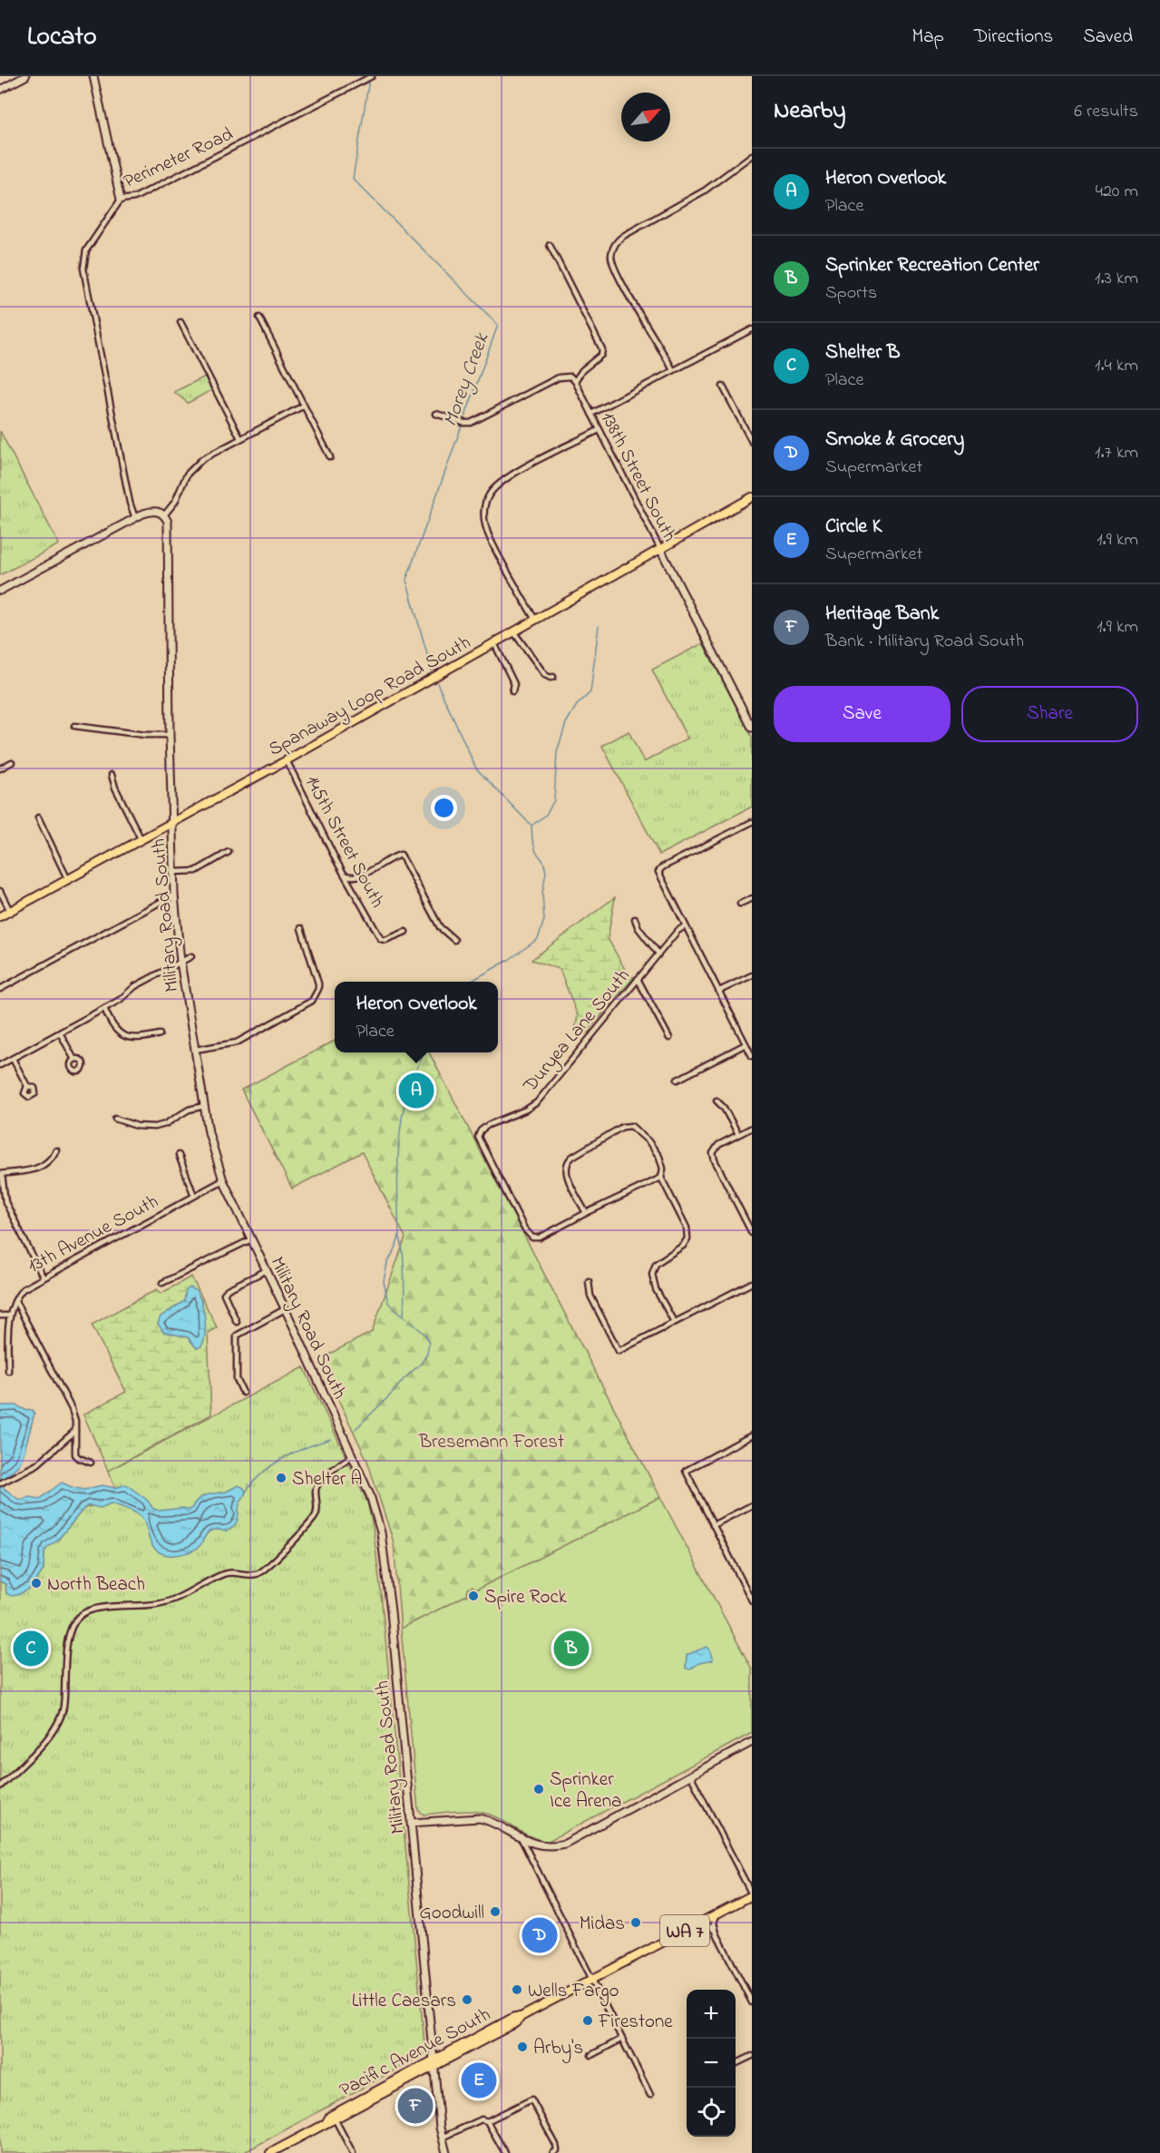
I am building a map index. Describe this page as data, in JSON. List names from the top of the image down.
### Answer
{
  "streets": {
    "main road": [
      "138th Street South",
      "Spanaway Loop Road South",
      "Military Road South",
      "WA 7",
      "Pacific Avenue South"
    ],
    "street": [
      "Perimeter Road",
      "145th Street South",
      "Duryea Lane South",
      "13th Avenue South"
    ]
  },
  "crossings": [
    ["138th Street South", "Spanaway Loop Road South"],
    ["Spanaway Loop Road South", "145th Street South"],
    ["Spanaway Loop Road South", "Military Road South"],
    ["Military Road South", "13th Avenue South"],
    ["Military Road South", "Pacific Avenue South"]
  ],
  "water": ["Morey Creek"],
  "parks": ["Bresemann Forest"],
  "places": [
    "Shelter A",
    "North Beach",
    "Spire Rock",
    "Sprinker Ice Arena",
    "Goodwill",
    "Midas",
    "Wells Fargo",
    "Little Caesars",
    "Firestone",
    "Arby's"
  ],
  "north": "top right",
  "page": {
    "header": "Locato",
    "nav": ["Map", "Directions", "Saved"],
    "heading": ["Nearby", "6 results"],
    "list": [
      {
        "mark": "A",
        "name": "Heron Overlook",
        "note": "Place",
        "value": "420 m"
      },
      {
        "mark": "B",
        "name": "Sprinker Recreation Center",
        "note": "Sports",
        "value": "1.3 km"
      },
      {
        "mark": "C",
        "name": "Shelter B",
        "note": "Place",
        "value": "1.4 km"
      },
      {
        "mark": "D",
        "name": "Smoke & Grocery",
        "note": "Supermarket",
        "value": "1.7 km"
      },
      {
        "mark": "E",
        "name": "Circle K",
        "note": "Supermarket",
        "value": "1.9 km"
      },
      {
        "mark": "F",
        "name": "Heritage Bank",
        "note": "Bank · Military Road South",
        "value": "1.9 km"
      }
    ],
    "buttons": ["Save", "Share"],
    "popup": ["Heron Overlook", "Place"],
    "pins": [
      "A",
      "B",
      "C",
      "D",
      "E",
      "F"
    ],
    "map_buttons": ["+", "−"]
  }
}
